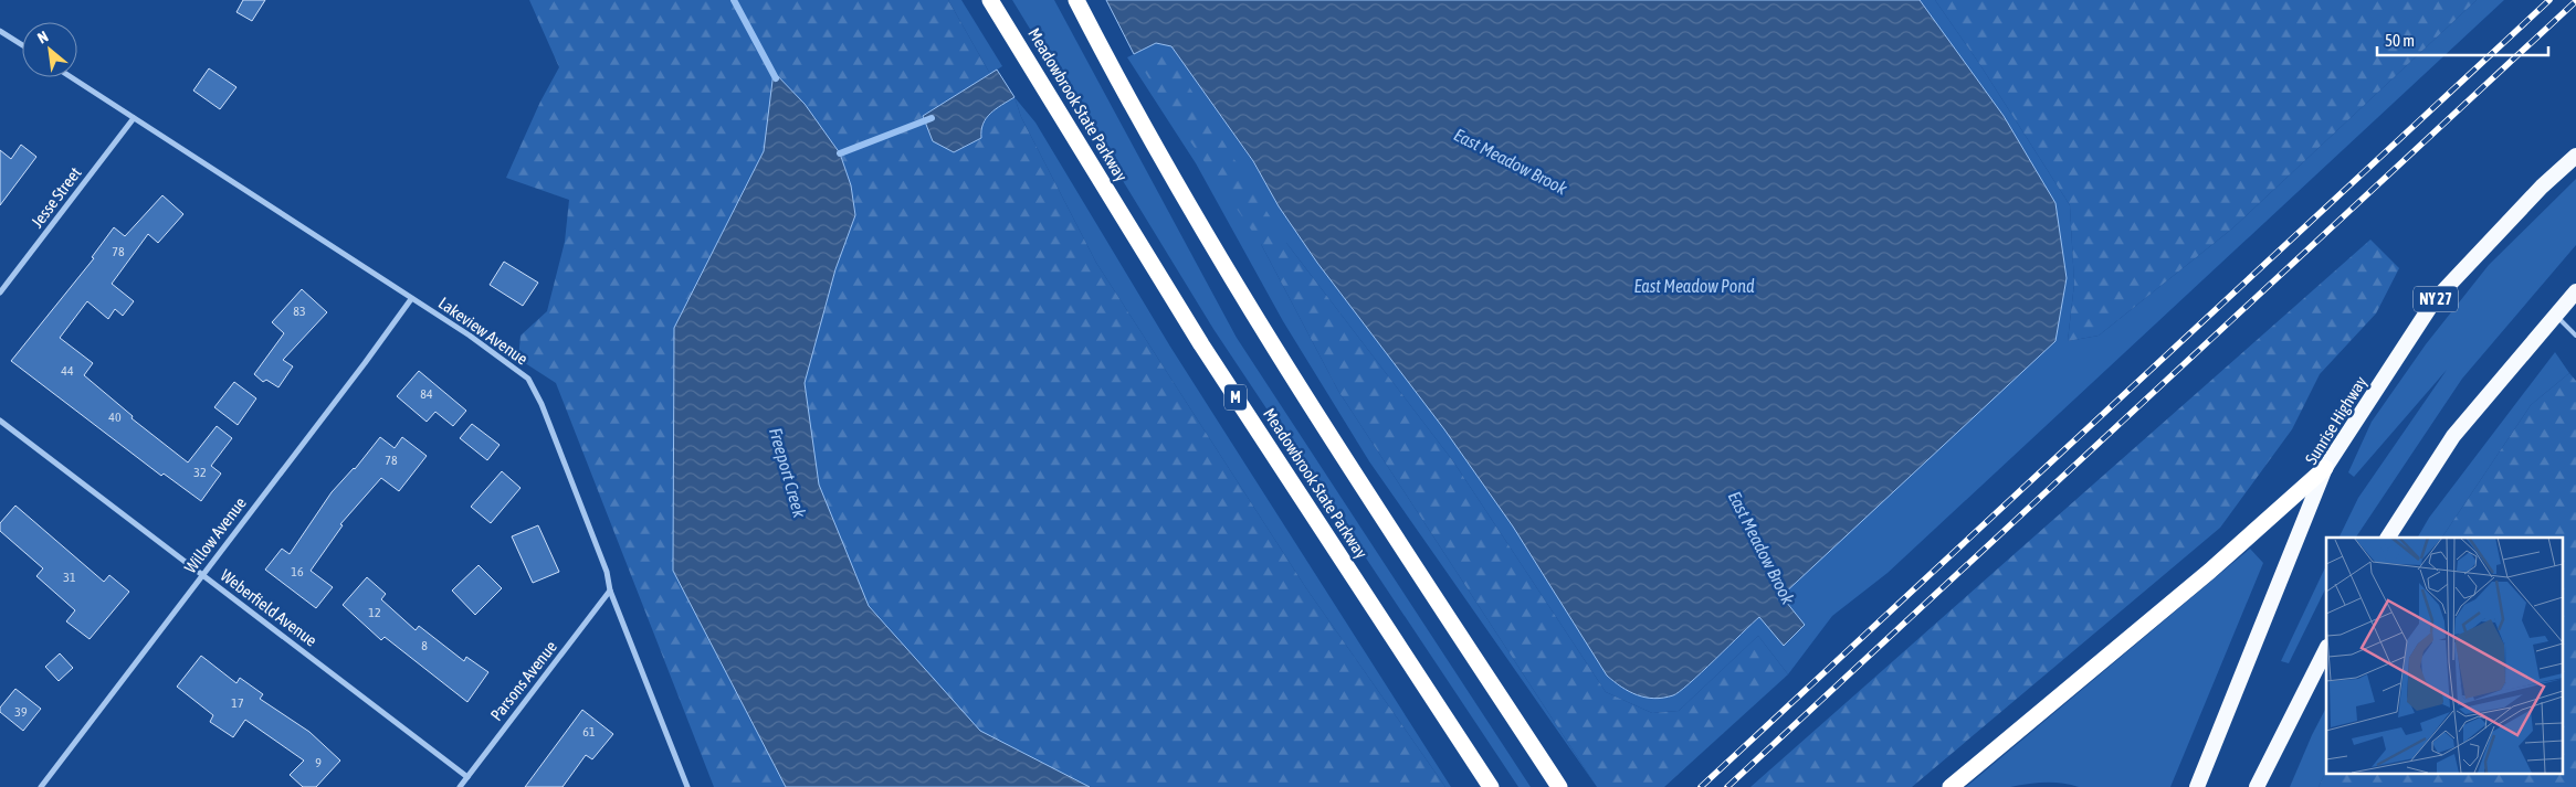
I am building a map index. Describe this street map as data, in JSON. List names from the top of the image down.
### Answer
{
  "streets": {
    "highway": [
      "Meadowbrook State Parkway",
      "NY 27",
      "M",
      "Sunrise Highway"
    ],
    "street": [
      "Jesse Street",
      "Lakeview Avenue",
      "Willow Avenue",
      "Weberfield Avenue",
      "Parsons Avenue"
    ]
  },
  "crossings": [
    ["Jesse Street", "Lakeview Avenue"],
    ["Lakeview Avenue", "Willow Avenue"],
    ["Lakeview Avenue", "Parsons Avenue"],
    ["Willow Avenue", "Weberfield Avenue"],
    ["Weberfield Avenue", "Parsons Avenue"]
  ],
  "water": ["East Meadow Brook", "East Meadow Pond", "Freeport Creek"],
  "house_numbers": [
    "78",
    "83",
    "44",
    "84",
    "40",
    "78",
    "32",
    "16",
    "31",
    "12",
    "8",
    "17",
    "39",
    "61",
    "9"
  ],
  "scale_bar": "50 m",
  "north": "top left"
}
